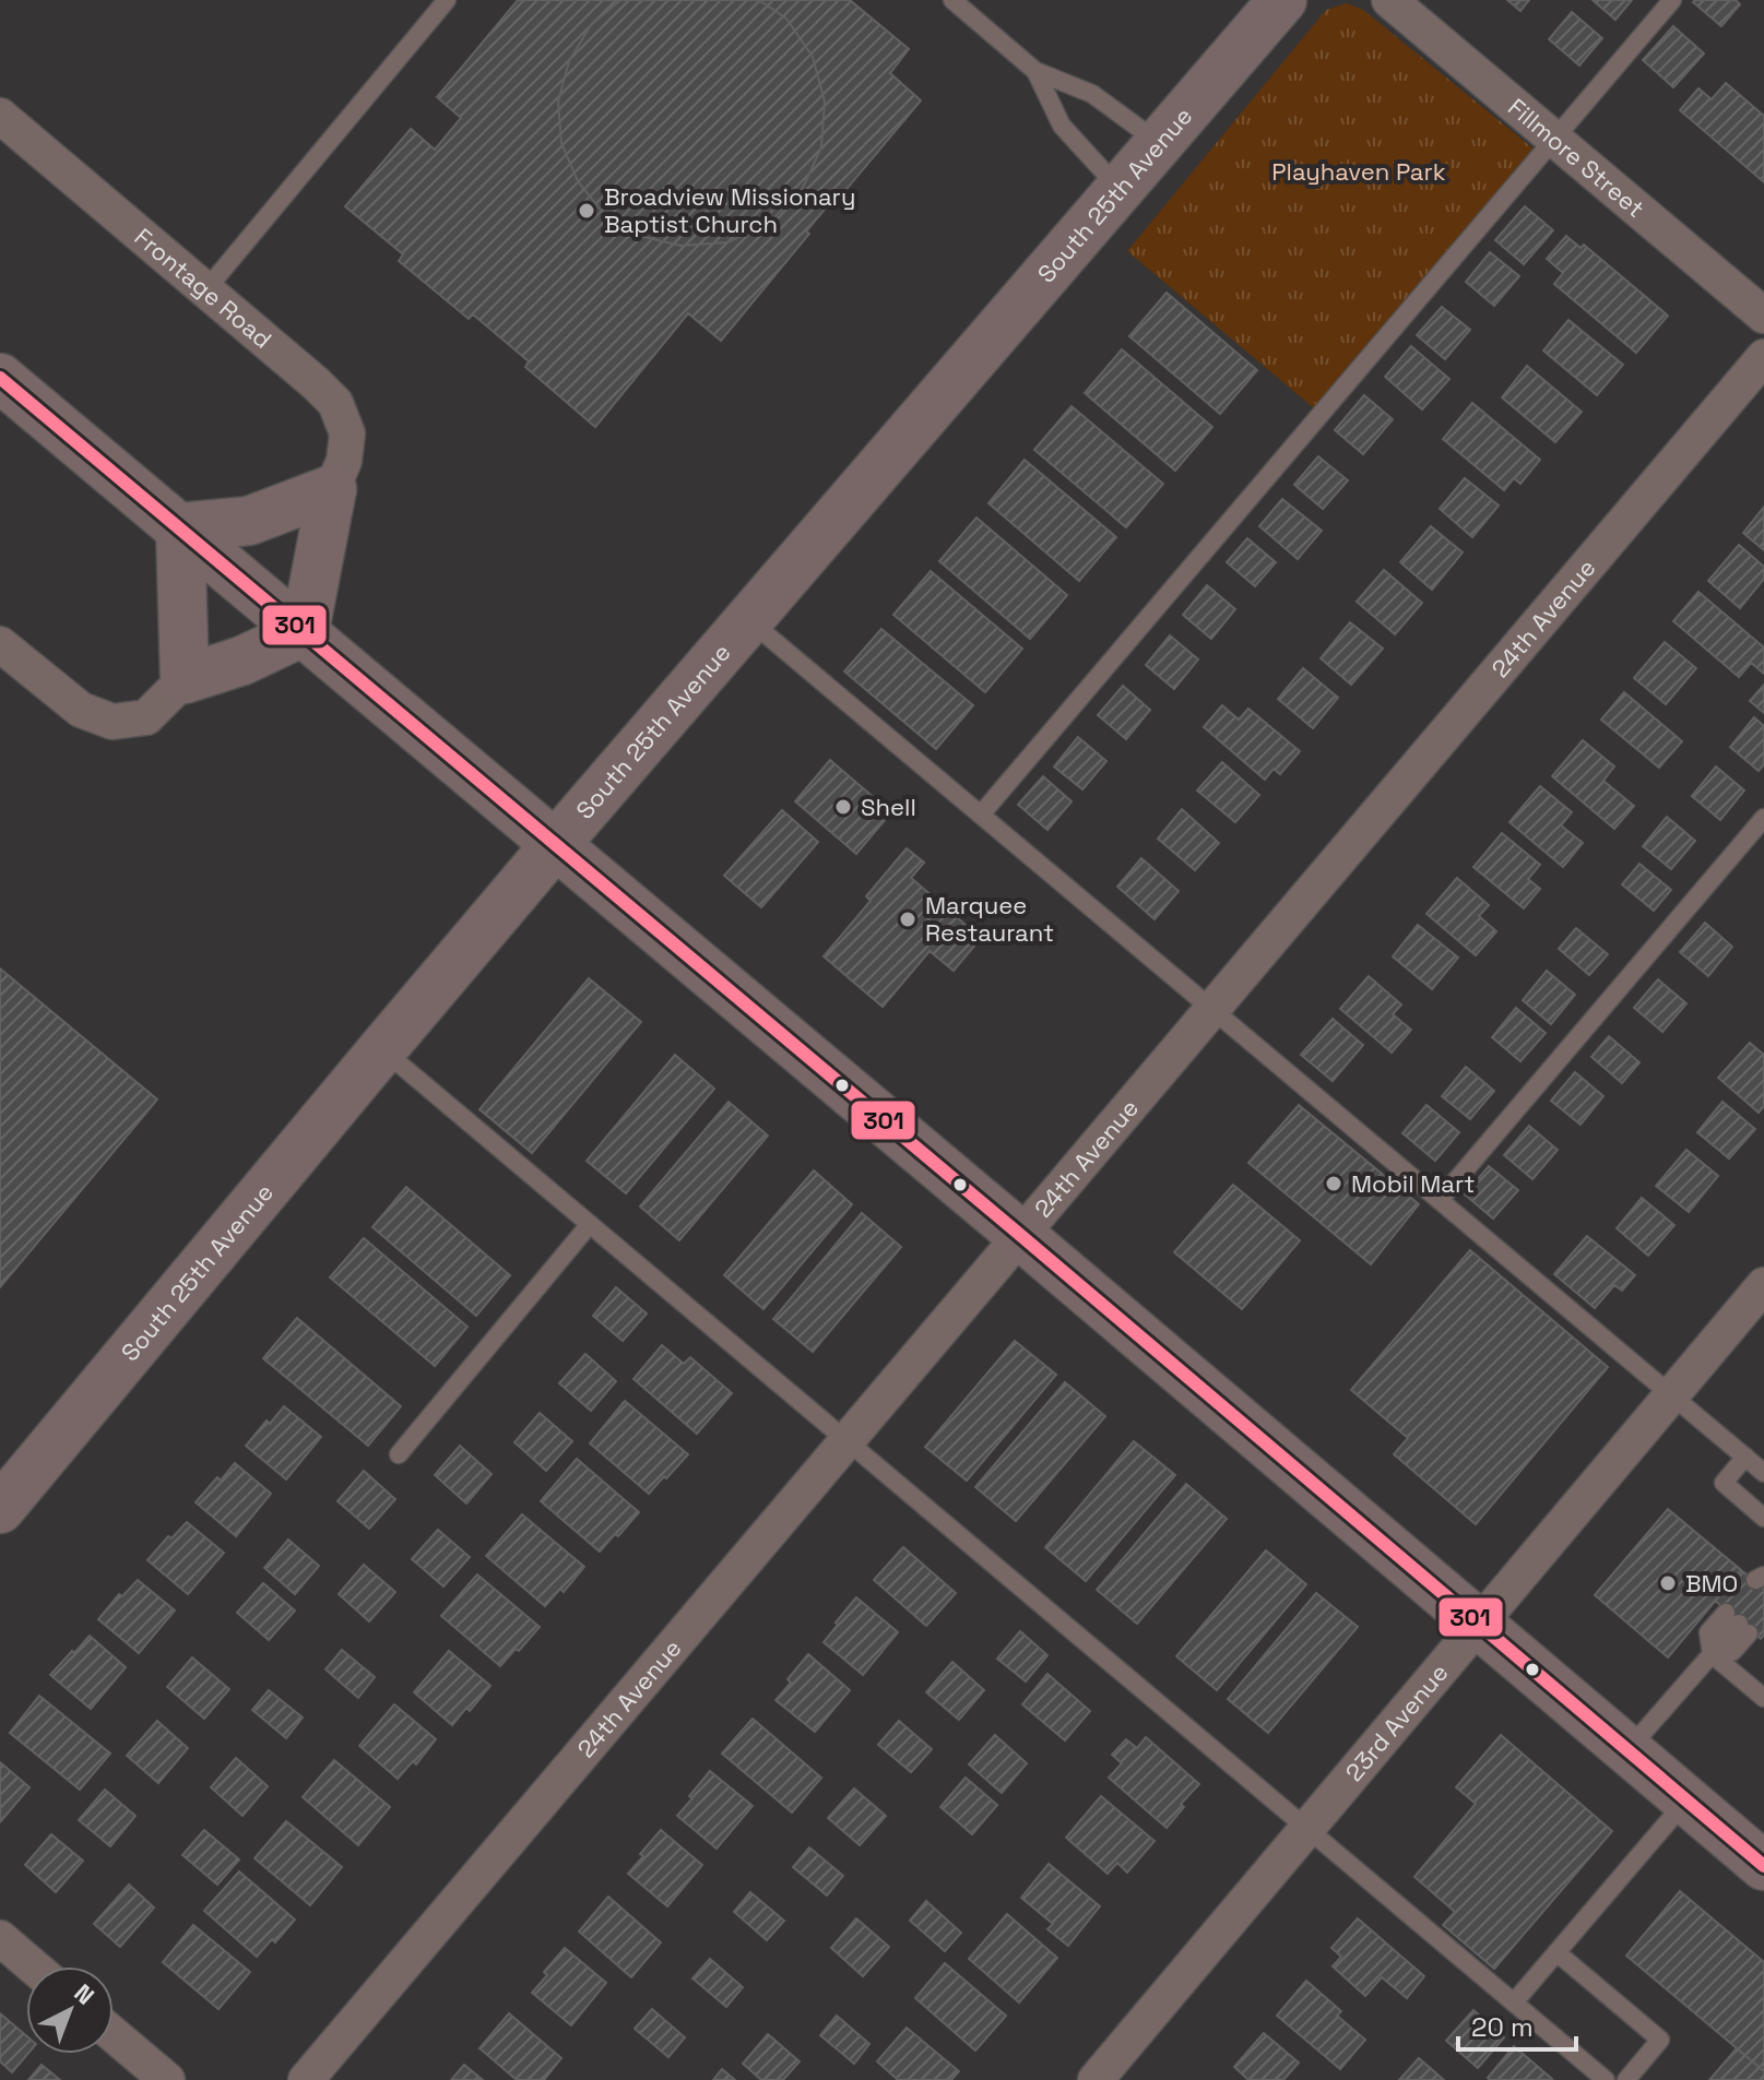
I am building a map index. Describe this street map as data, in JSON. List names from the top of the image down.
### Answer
{
  "streets": {
    "main road": ["South 25th Avenue"],
    "street": [
      "Fillmore Street",
      "Frontage Road",
      "24th Avenue",
      "23rd Avenue"
    ]
  },
  "parks": ["Playhaven Park"],
  "places": [
    "Broadview Missionary Baptist Church",
    "Shell",
    "Marquee Restaurant",
    "Mobil Mart",
    "BMO"
  ],
  "lines": ["transit line 301"],
  "scale_bar": "20 m",
  "north": "top right"
}
